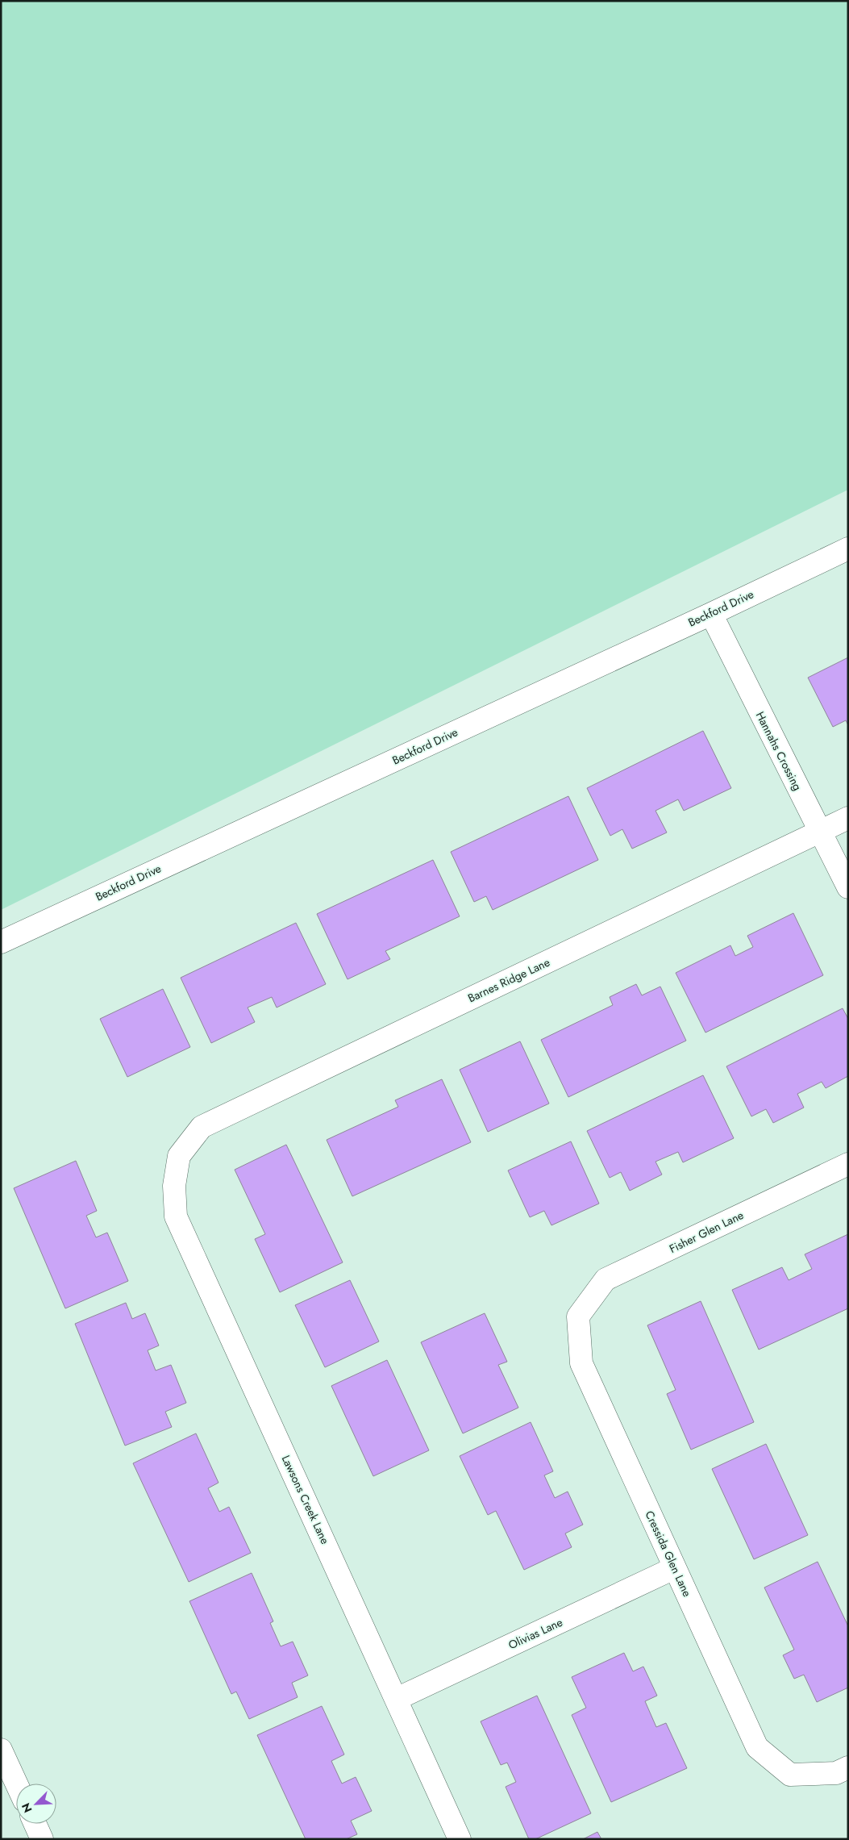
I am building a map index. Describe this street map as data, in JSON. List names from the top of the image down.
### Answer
{
  "streets": {
    "street": [
      "Beckford Drive",
      "Hannahs Crossing",
      "Barnes Ridge Lane",
      "Fisher Glen Lane",
      "Lawsons Creek Lane",
      "Cressida Glen Lane",
      "Olivias Lane"
    ]
  },
  "crossings": [
    ["Beckford Drive", "Hannahs Crossing"],
    ["Hannahs Crossing", "Barnes Ridge Lane"],
    ["Barnes Ridge Lane", "Lawsons Creek Lane"],
    ["Fisher Glen Lane", "Cressida Glen Lane"],
    ["Lawsons Creek Lane", "Olivias Lane"],
    ["Cressida Glen Lane", "Olivias Lane"]
  ],
  "north": "bottom left"
}
